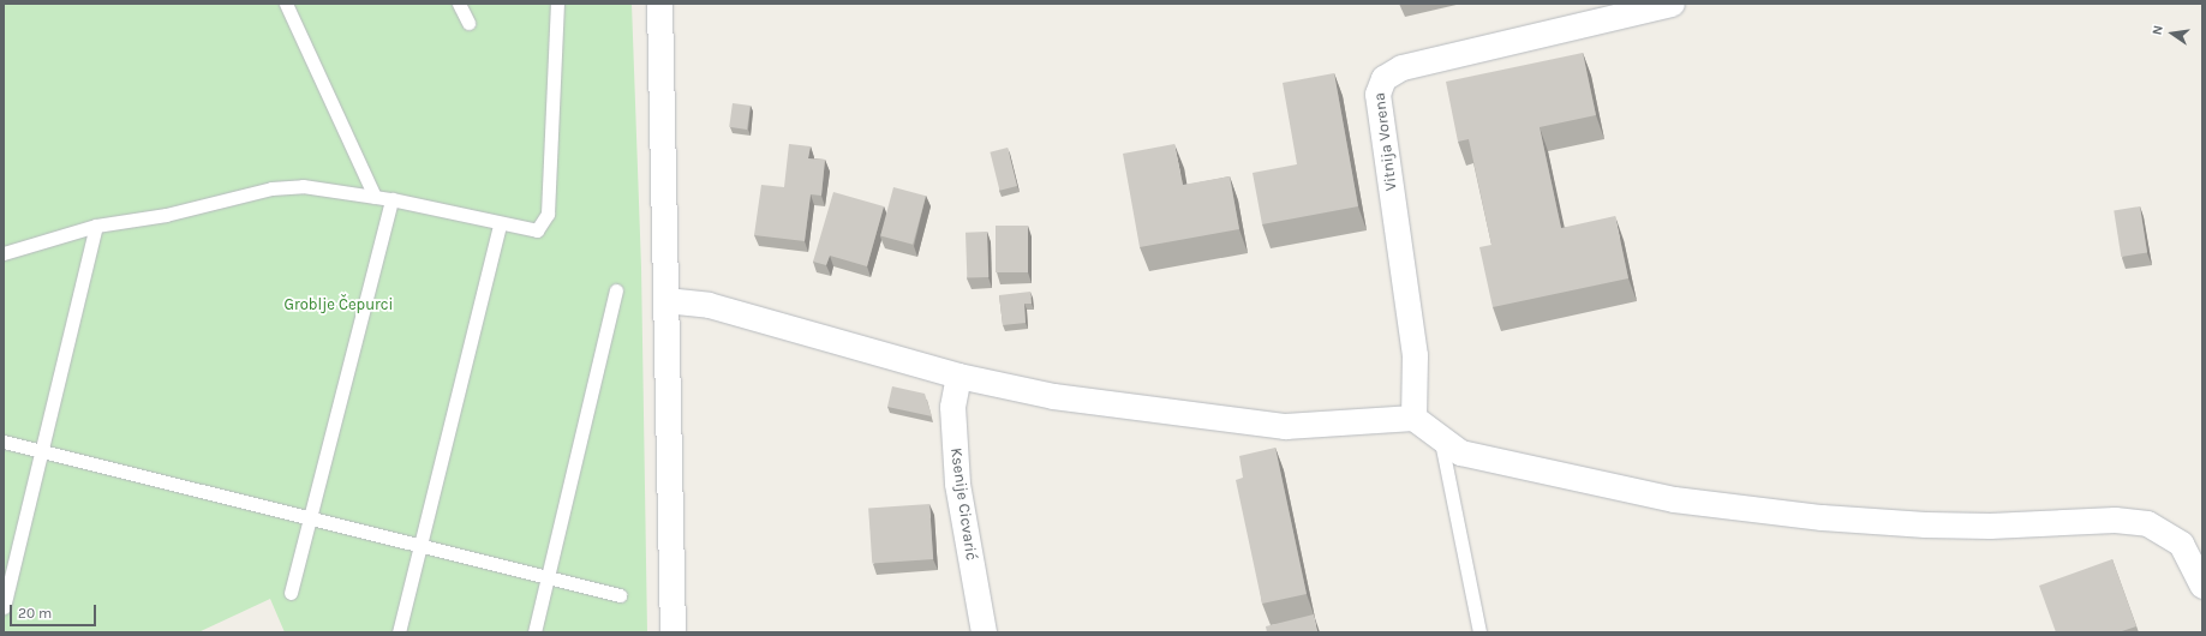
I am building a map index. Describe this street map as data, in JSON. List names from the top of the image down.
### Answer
{
  "streets": {
    "street": ["Vitnija Vorena", "Ksenije Cicvarić"]
  },
  "parks": ["Groblje Čepurci"],
  "scale_bar": "20 m",
  "north": "left"
}
